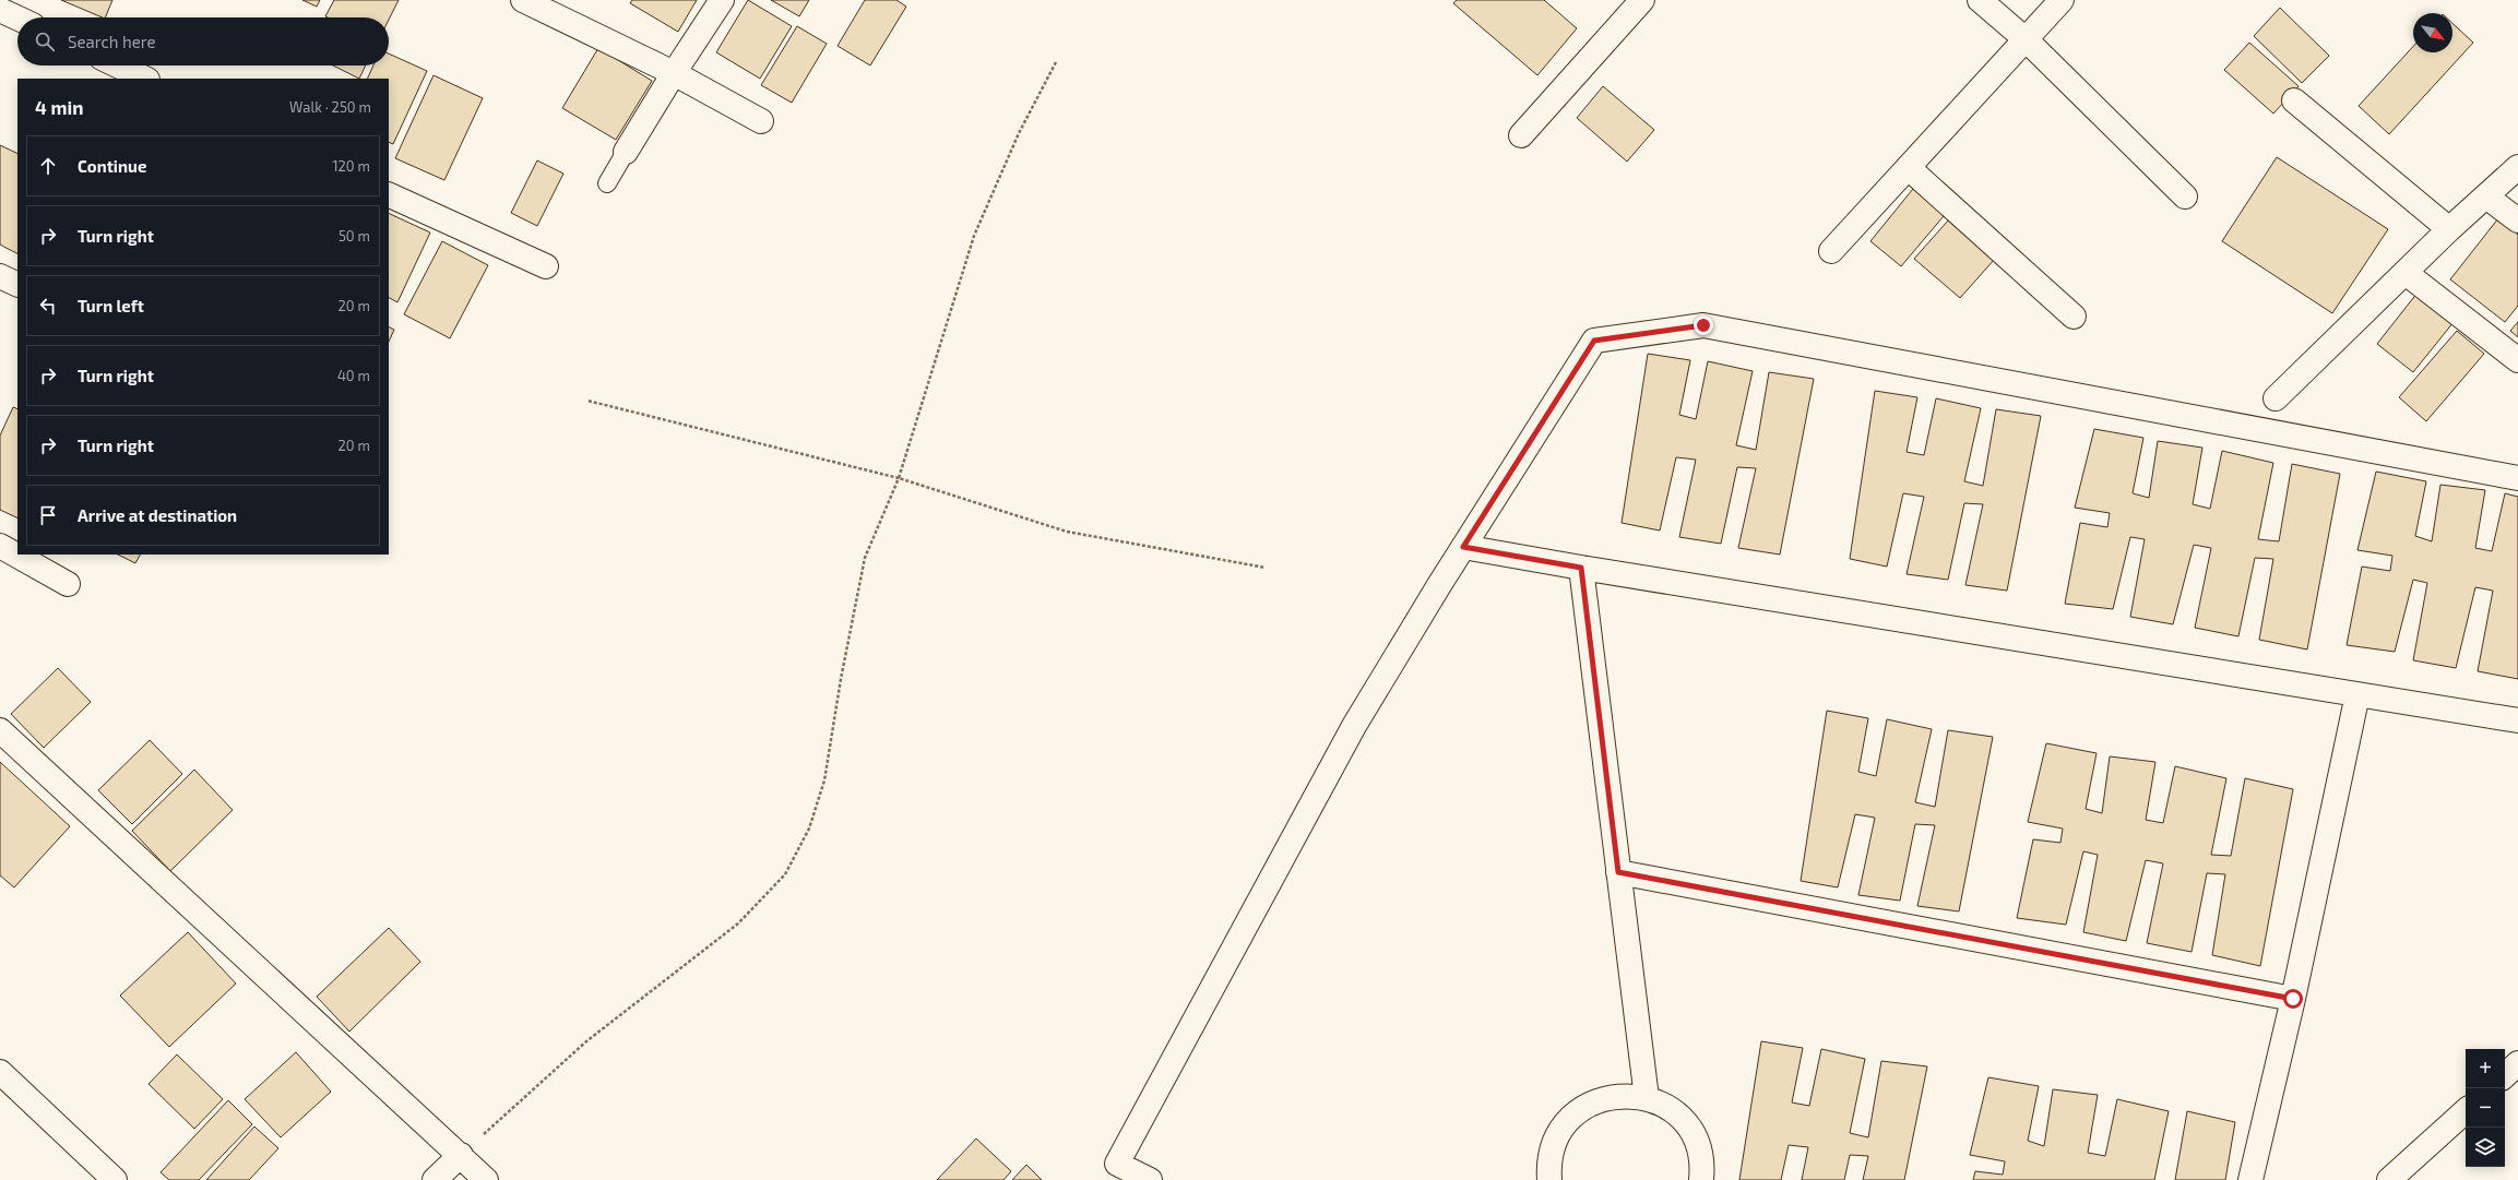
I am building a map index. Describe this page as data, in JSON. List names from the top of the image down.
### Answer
{
  "north": "bottom right",
  "page": {
    "search": "Search here",
    "heading": ["4 min", "Walk · 250 m"],
    "list": [
      ["Continue", "120 m"],
      ["Turn right", "50 m"],
      ["Turn left", "20 m"],
      ["Turn right", "40 m"],
      ["Turn right", "20 m"],
      "Arrive at destination"
    ],
    "map_buttons": ["+", "−"]
  }
}
